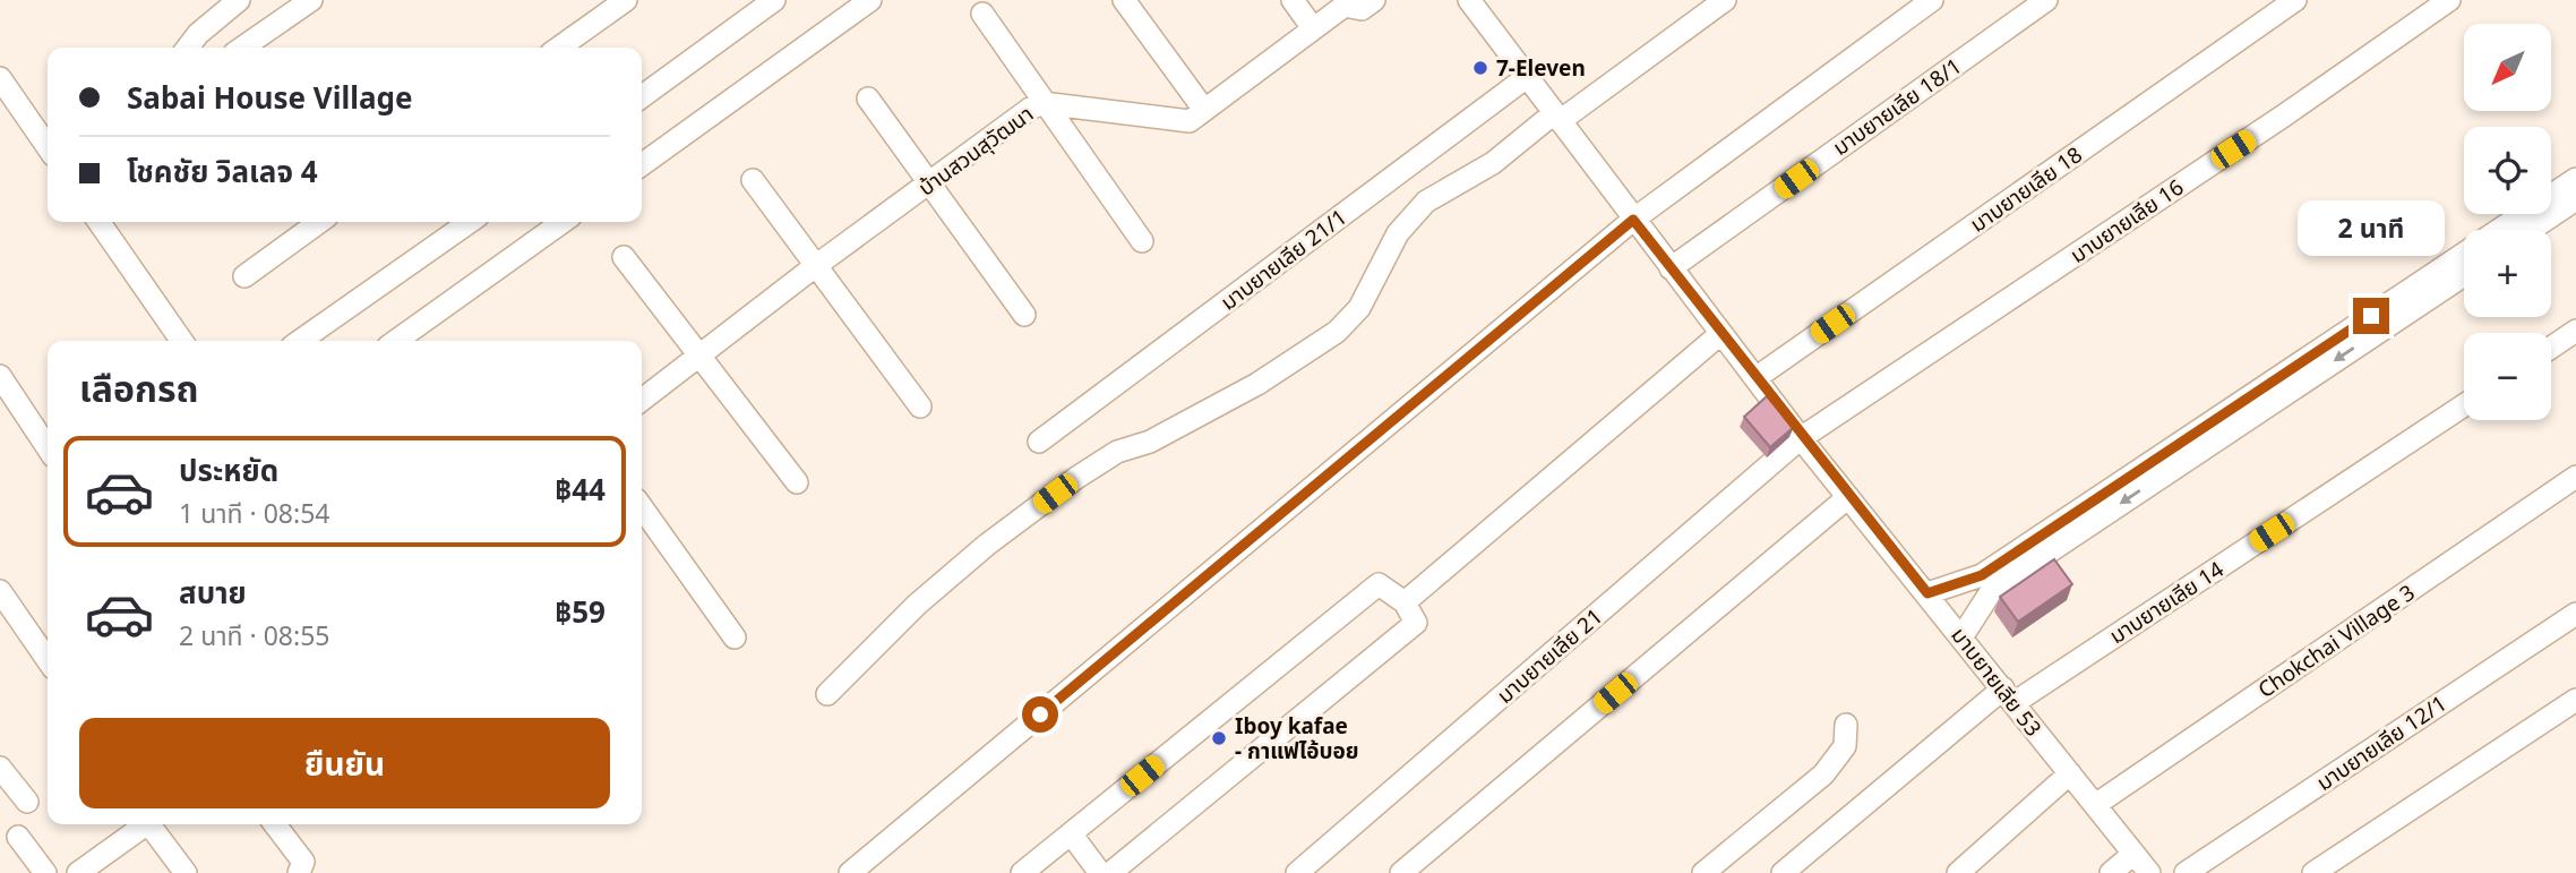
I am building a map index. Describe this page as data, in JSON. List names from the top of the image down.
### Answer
{
  "streets": {
    "street": [
      "มาบยายเลีย 18/1",
      "บ้านสวนสุวัฒนา",
      "มาบยายเลีย 18",
      "มาบยายเลีย 16",
      "มาบยายเลีย 21/1",
      "มาบยายเลีย 14",
      "Chokchai Village 3",
      "มาบยายเลีย 21",
      "มาบยายเลีย 53",
      "มาบยายเลีย 12/1"
    ]
  },
  "crossings": [
    ["มาบยายเลีย 18/1", "มาบยายเลีย 53"],
    ["มาบยายเลีย 18", "มาบยายเลีย 53"],
    ["มาบยายเลีย 16", "มาบยายเลีย 21"],
    ["มาบยายเลีย 16", "มาบยายเลีย 53"],
    ["มาบยายเลีย 21/1", "มาบยายเลีย 53"],
    ["มาบยายเลีย 14", "มาบยายเลีย 53"],
    ["Chokchai Village 3", "มาบยายเลีย 53"],
    ["มาบยายเลีย 21", "มาบยายเลีย 53"]
  ],
  "places": ["7-Eleven", "Iboy kafae - กาแฟไอ้บอย"],
  "north": "bottom left",
  "page": {
    "map_buttons": ["+", "−"],
    "banner": ["Sabai House Village", "โชคชัย วิลเลจ 4"],
    "bubble": "2 นาที",
    "heading": "เลือกรถ",
    "list": [
      {
        "name": "ประหยัด",
        "note": "1 นาที · 08:54",
        "value": "฿44"
      },
      {
        "name": "สบาย",
        "note": "2 นาที · 08:55",
        "value": "฿59"
      }
    ],
    "buttons": "ยืนยัน"
  }
}
